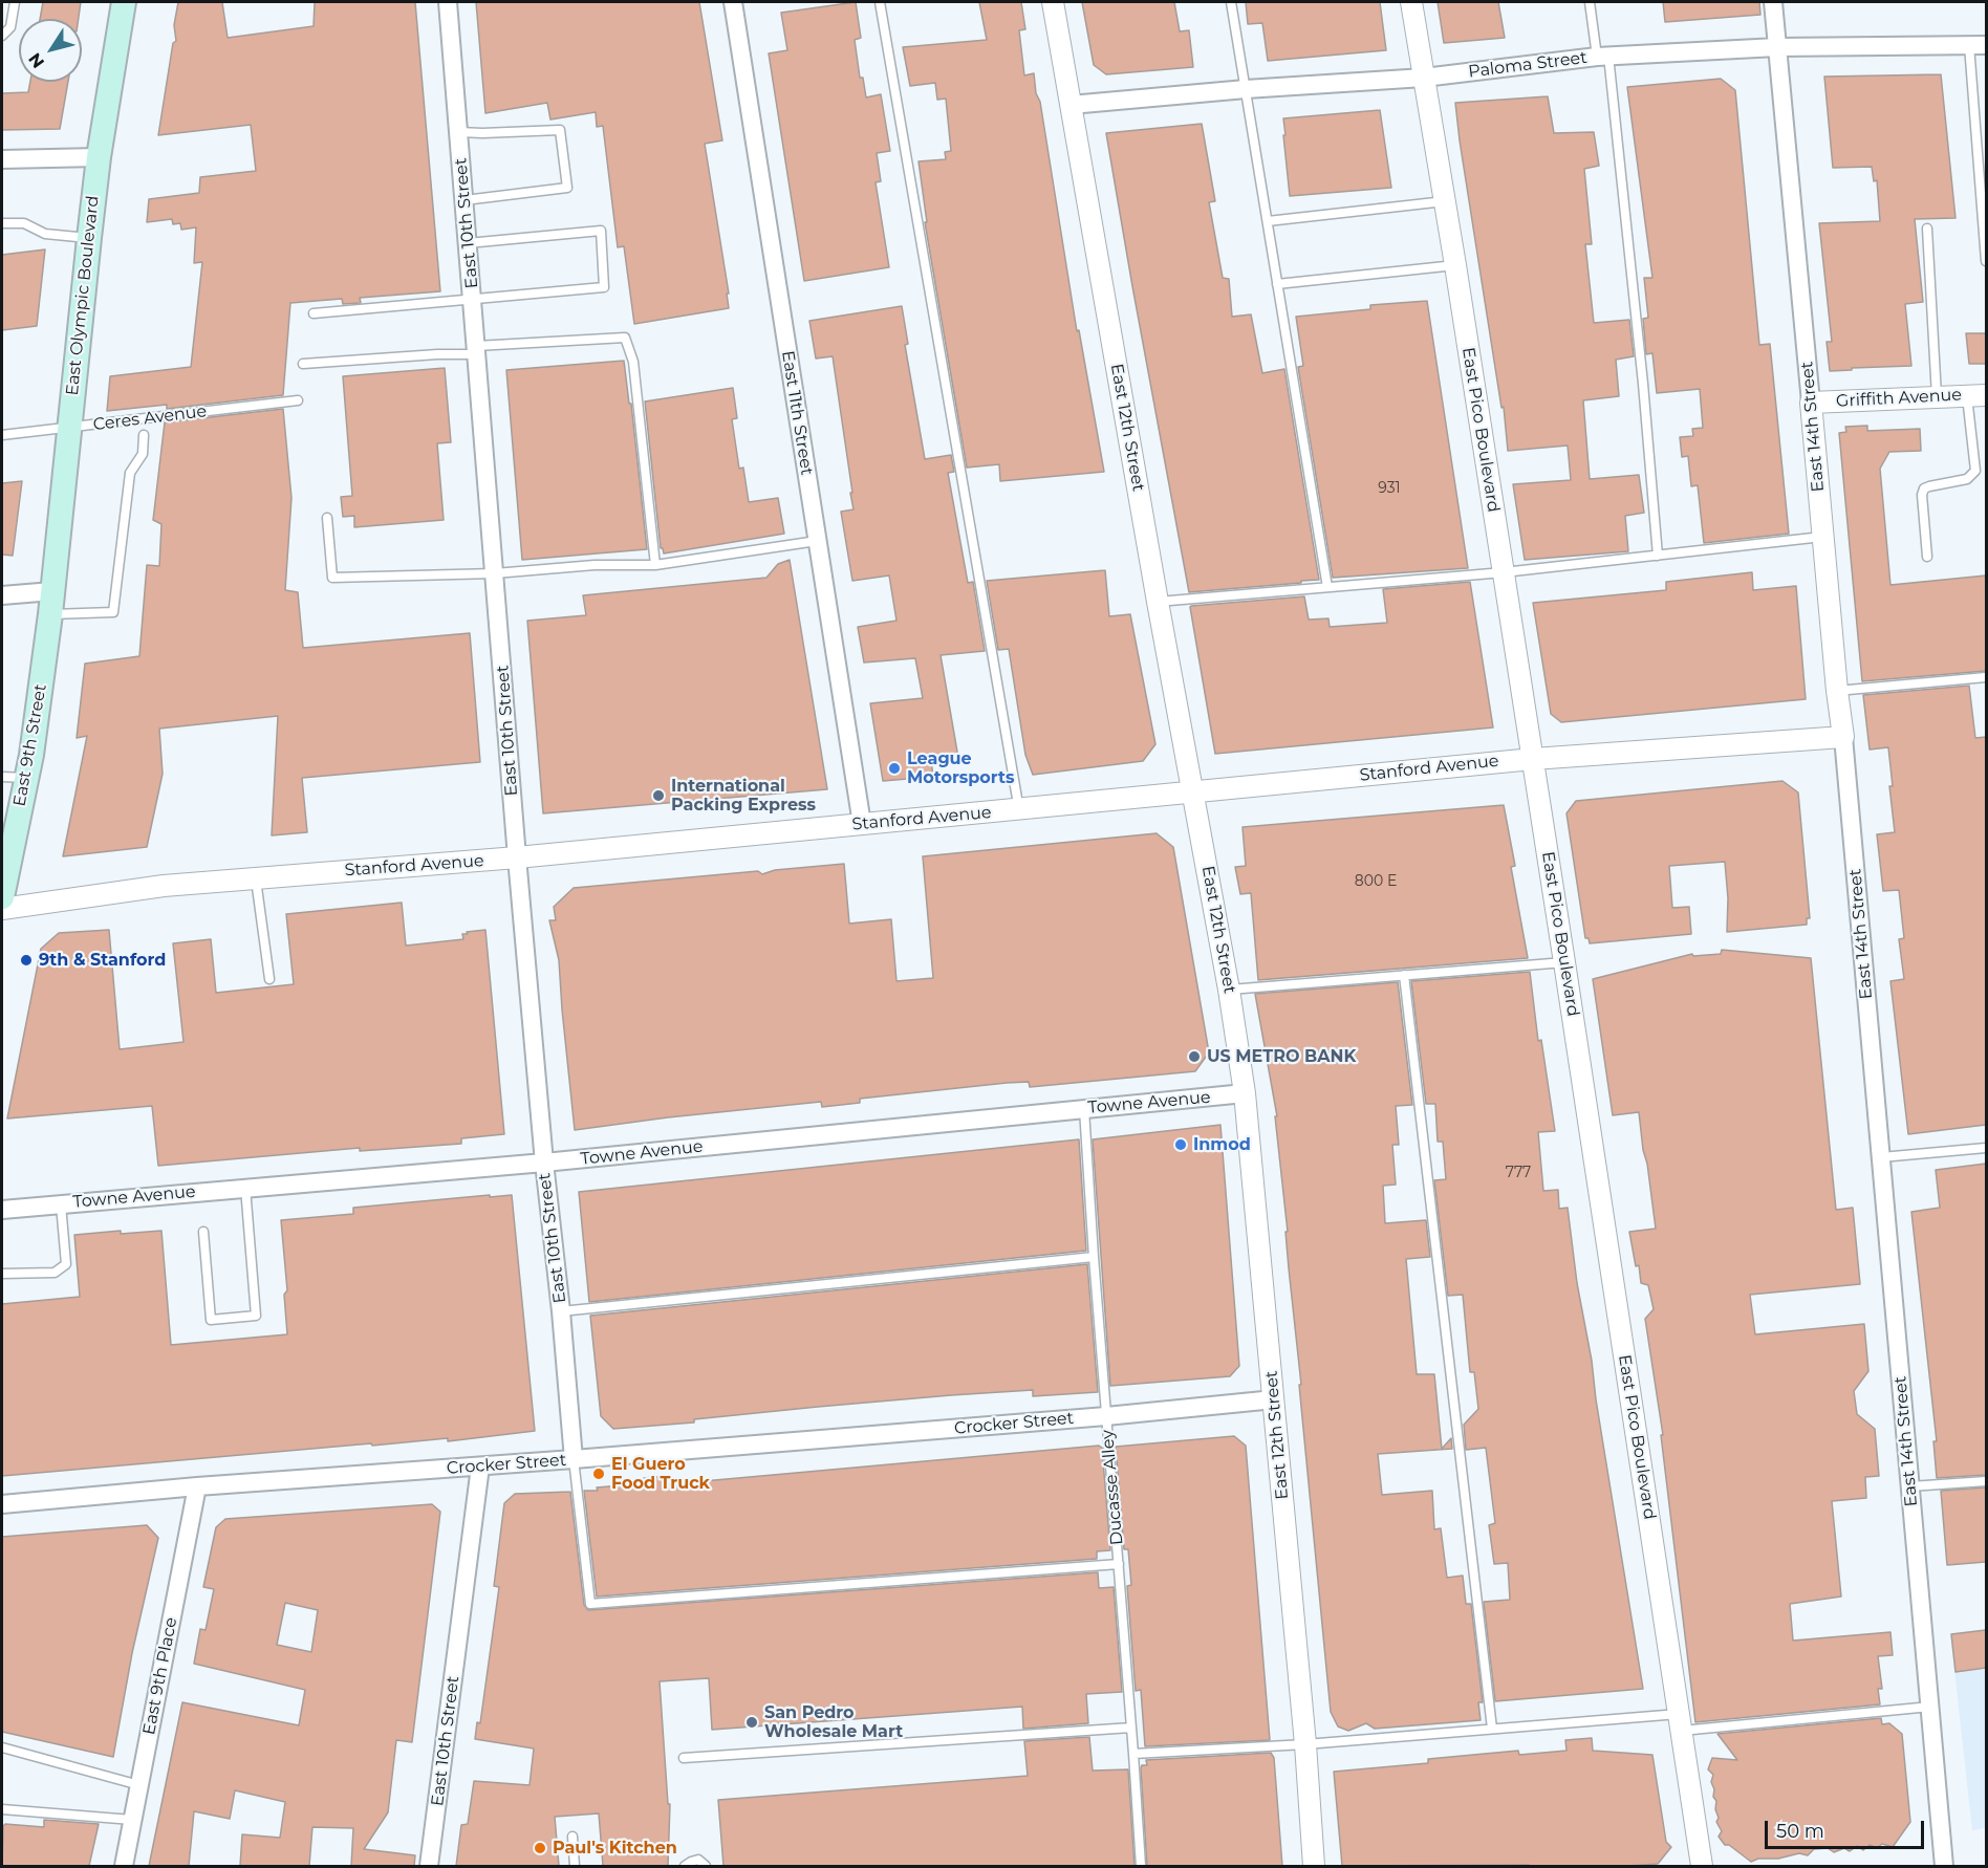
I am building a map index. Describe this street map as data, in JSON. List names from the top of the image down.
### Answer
{
  "streets": {
    "main road": ["East Olympic Boulevard", "East 9th Street"],
    "street": [
      "Paloma Street",
      "East 10th Street",
      "Griffith Avenue",
      "East 11th Street",
      "East 14th Street",
      "East 12th Street",
      "East Pico Boulevard",
      "Stanford Avenue",
      "Towne Avenue",
      "Crocker Street",
      "East 9th Place"
    ],
    "lane": ["Ceres Avenue", "Ducasse Alley"]
  },
  "crossings": [
    ["Paloma Street", "East 14th Street"],
    ["Paloma Street", "East 12th Street"],
    ["Paloma Street", "East Pico Boulevard"],
    ["East 10th Street", "Stanford Avenue"],
    ["East 10th Street", "Towne Avenue"],
    ["East 10th Street", "Crocker Street"],
    ["East Olympic Boulevard", "Ceres Avenue"],
    ["East Olympic Boulevard", "East 9th Street"],
    ["Griffith Avenue", "East 14th Street"],
    ["East 11th Street", "Stanford Avenue"],
    ["East 14th Street", "Stanford Avenue"],
    ["East 12th Street", "Stanford Avenue"],
    ["East 12th Street", "Towne Avenue"],
    ["East 12th Street", "Crocker Street"],
    ["East Pico Boulevard", "Stanford Avenue"],
    ["Towne Avenue", "Ducasse Alley"],
    ["Crocker Street", "Ducasse Alley"],
    ["Crocker Street", "East 9th Place"]
  ],
  "places": [
    "League Motorsports",
    "International Packing Express",
    "9th & Stanford",
    "US METRO BANK",
    "Inmod",
    "El Guero Food Truck",
    "San Pedro Wholesale Mart",
    "Paul's Kitchen"
  ],
  "house_numbers": ["931", "800 E", "777"],
  "scale_bar": "50 m",
  "north": "bottom left"
}
